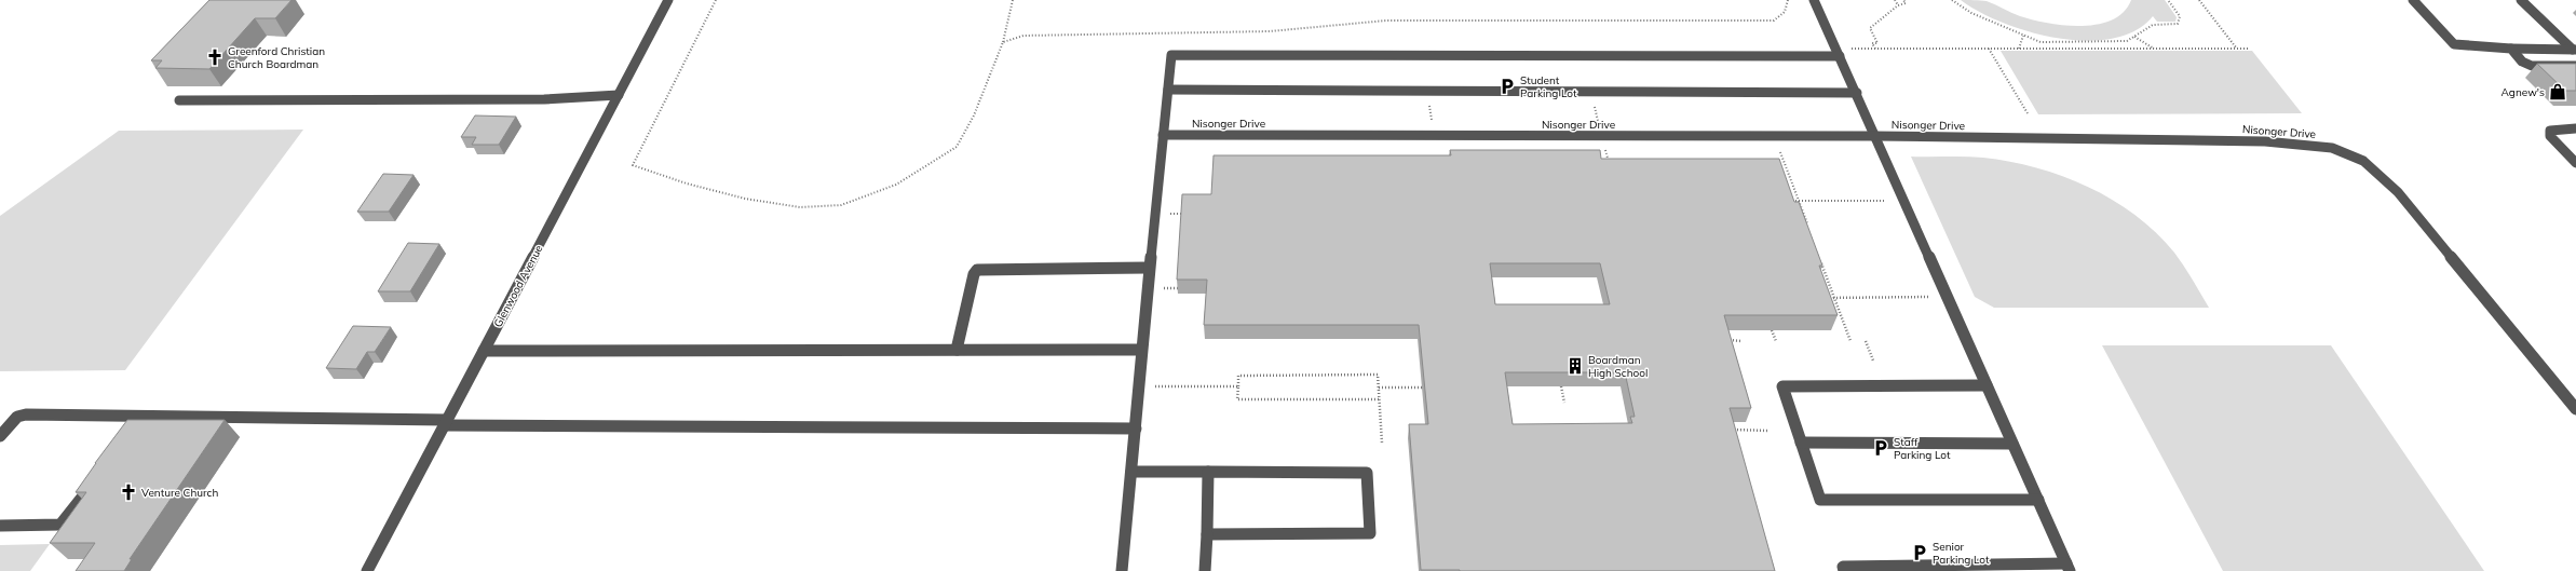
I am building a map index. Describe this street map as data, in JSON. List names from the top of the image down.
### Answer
{
  "streets": {
    "street": ["Nisonger Drive", "Glenwood Avenue"]
  },
  "places": {
    "church": ["Greenford Christian Church Boardman", "Venture Church"],
    "parking": ["Student Parking Lot", "Staff Parking Lot", "Senior Parking Lot"],
    "shop": ["Agnew's"],
    "building": ["Boardman High School"]
  }
}
